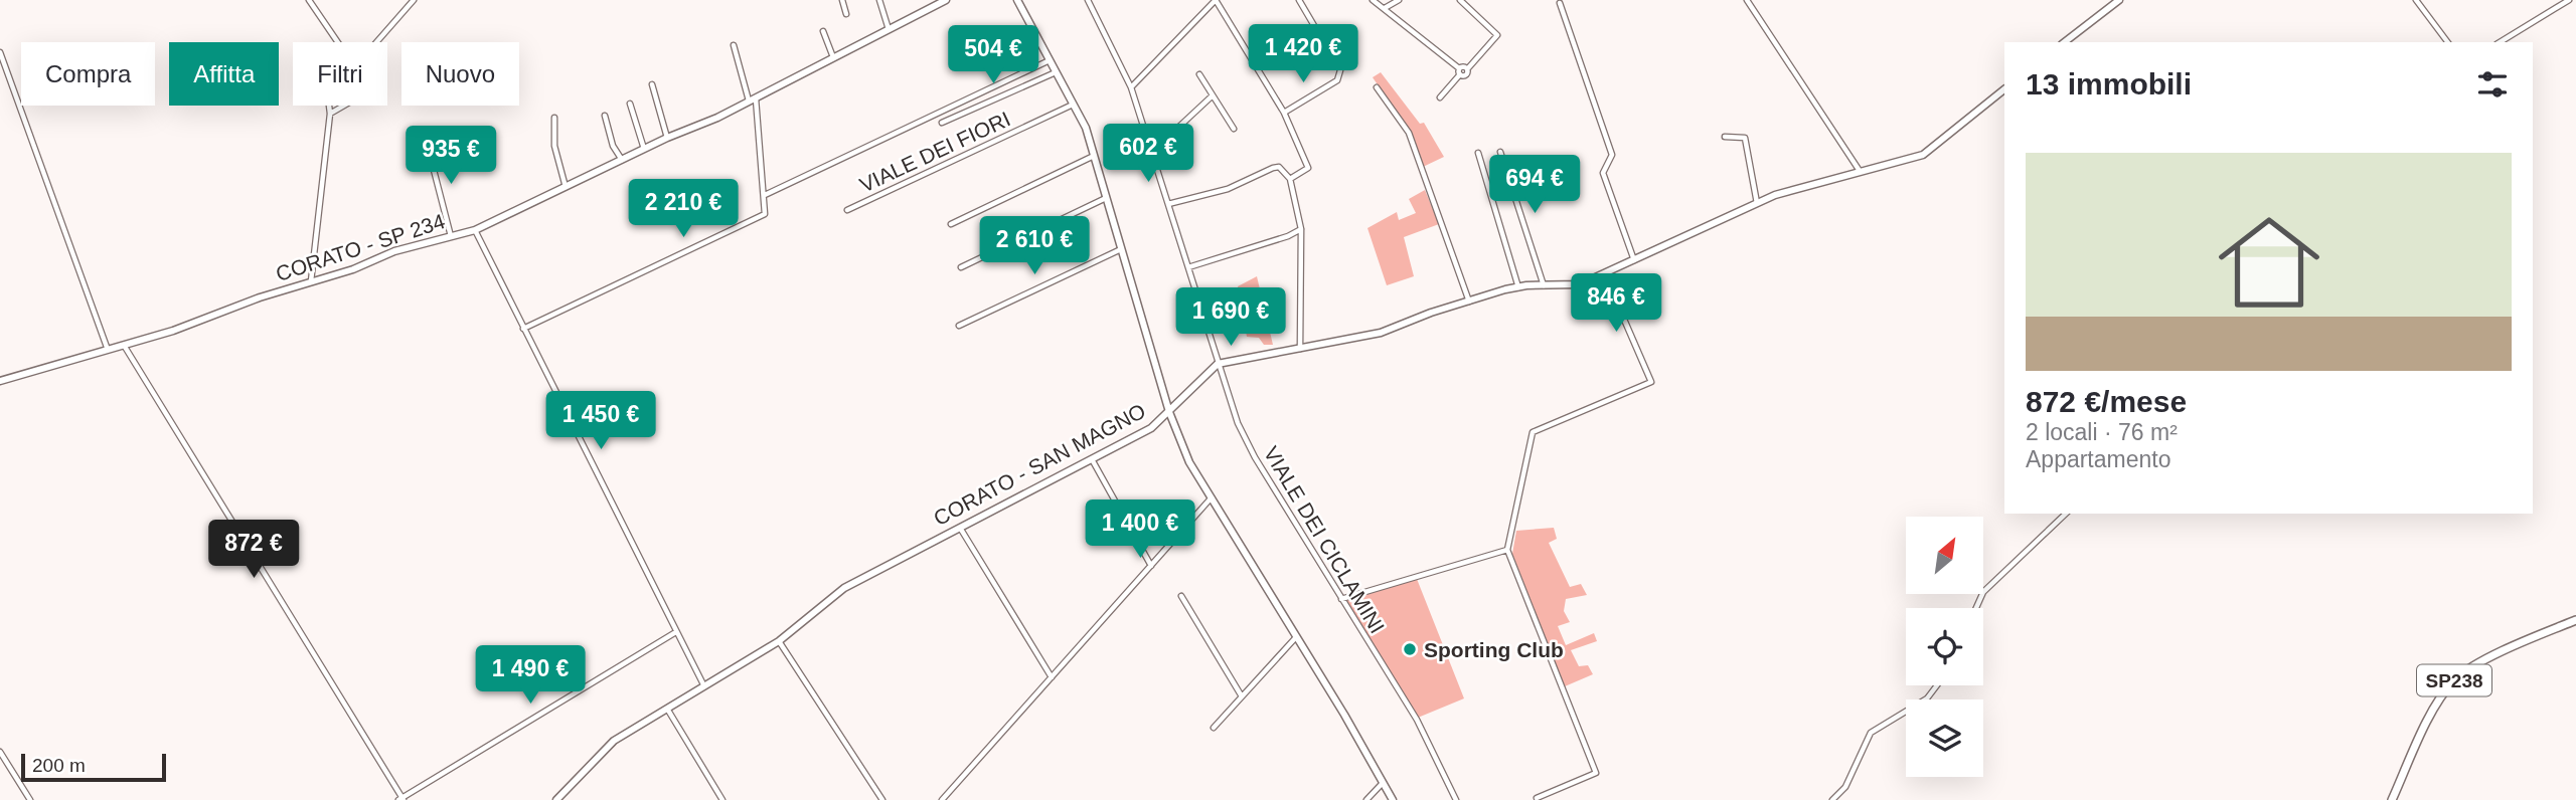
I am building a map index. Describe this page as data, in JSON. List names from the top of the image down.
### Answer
{
  "streets": {
    "main road": ["CORATO - SP 234", "CORATO - SAN MAGNO", "SP238"],
    "street": ["VIALE DEI FIORI", "VIALE DEI CICLAMINI"]
  },
  "crossings": [
    ["CORATO - SAN MAGNO", "VIALE DEI CICLAMINI"]
  ],
  "places": ["Sporting Club"],
  "scale_bar": "200 m",
  "north": "top right",
  "page": {
    "price": [
      "1 420 €",
      "504 €",
      "602 €",
      "935 €",
      "694 €",
      "2 210 €",
      "2 610 €",
      "846 €",
      "1 690 €",
      "1 450 €",
      "1 400 €",
      "872 €",
      "1 490 €"
    ],
    "chip": [
      "Compra",
      "Affitta",
      "Filtri",
      "Nuovo"
    ],
    "heading": "13 immobili",
    "list": [
      {
        "name": "872 €/mese",
        "note": "2 locali · 76 m² · Appartamento"
      }
    ],
    "scale": "200 m"
  }
}
